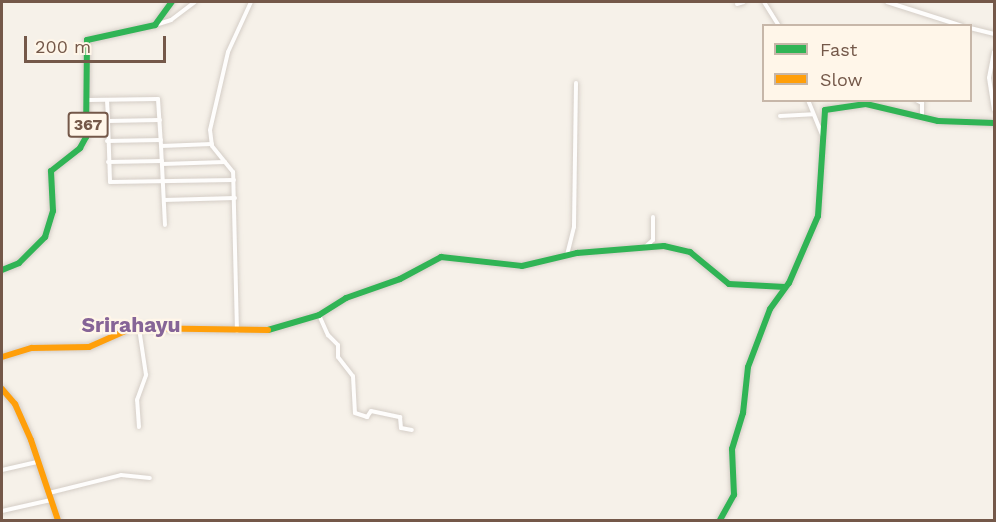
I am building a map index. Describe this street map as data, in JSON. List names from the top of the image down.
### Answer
{
  "streets": {
    "street": ["367"]
  },
  "districts": ["Srirahayu"],
  "legend": ["Fast", "Slow"],
  "scale_bar": "200 m"
}
